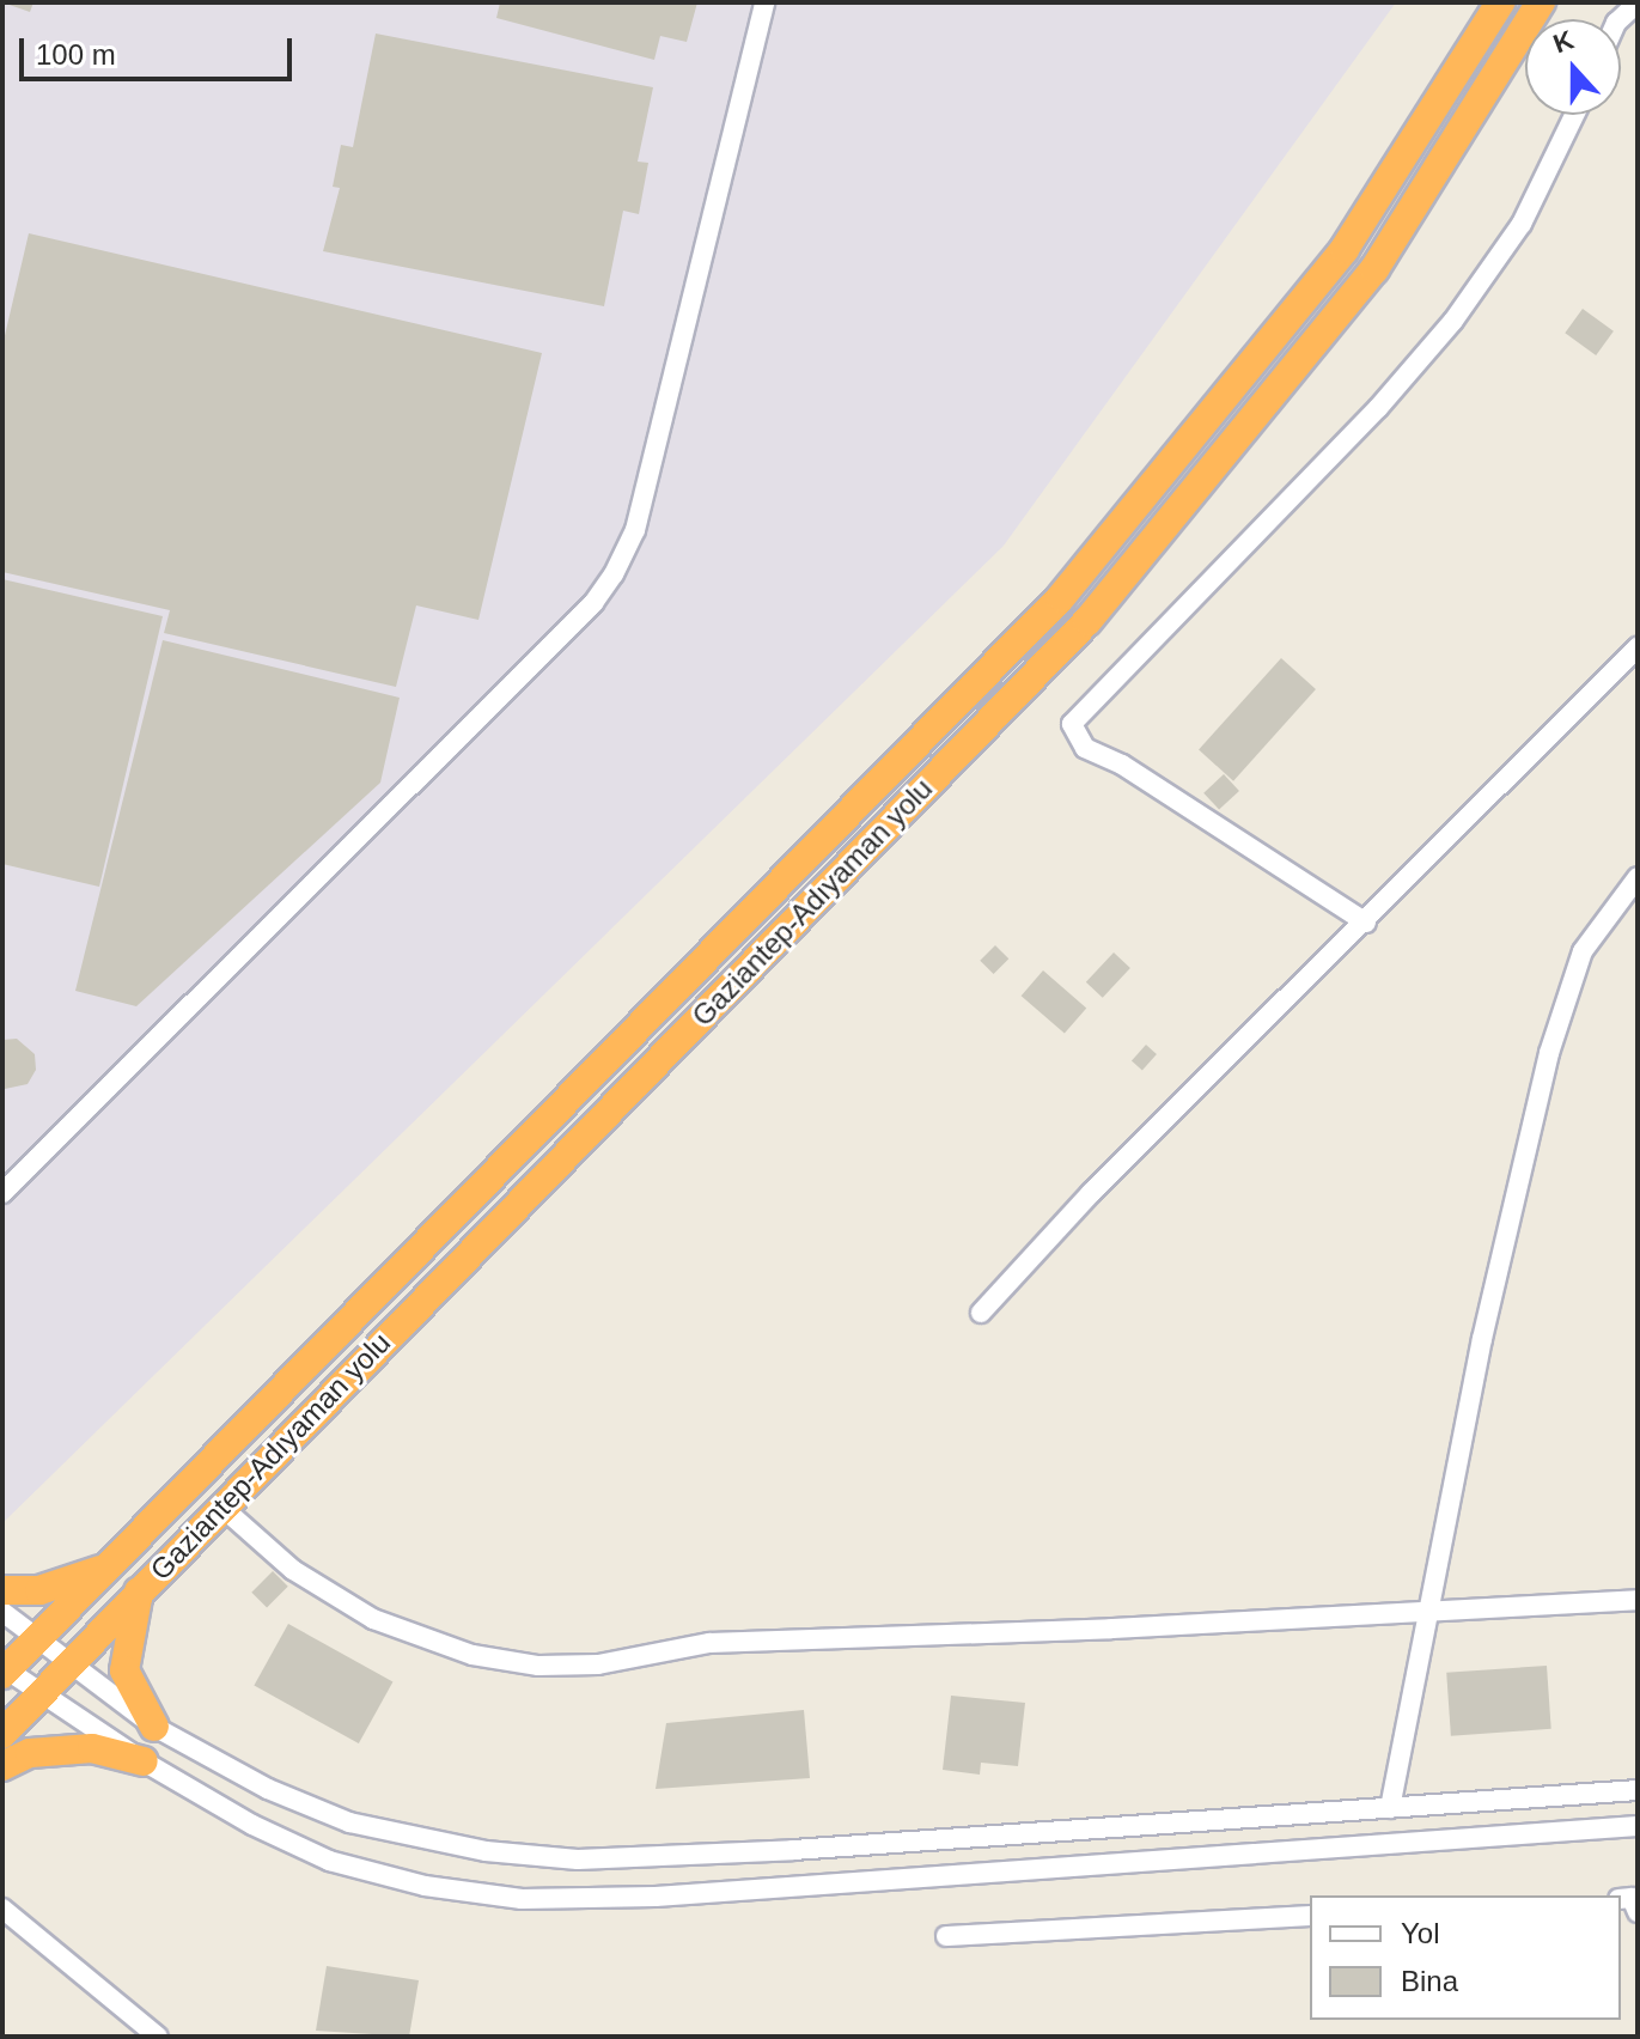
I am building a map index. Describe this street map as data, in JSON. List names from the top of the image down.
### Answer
{
  "streets": {
    "highway": ["Gaziantep-Adıyaman yolu"]
  },
  "legend": ["Yol", "Bina"],
  "scale_bar": "100 m",
  "north": "top"
}
